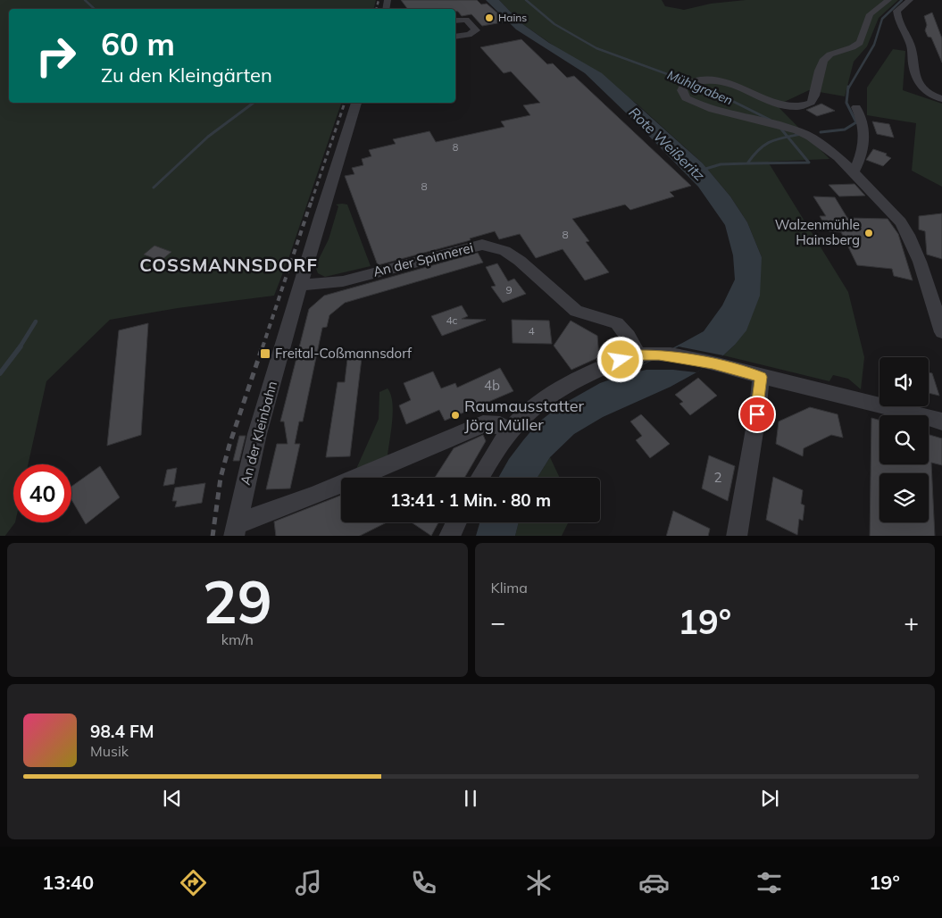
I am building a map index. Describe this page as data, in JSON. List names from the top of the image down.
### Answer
{
  "streets": {
    "street": ["An der Spinnerei", "An der Kleinbahn"]
  },
  "crossings": [
    ["An der Spinnerei", "An der Kleinbahn"]
  ],
  "districts": ["COSSMANNSDORF"],
  "water": ["Mühlgraben", "Rote Weißeritz"],
  "places": {
    "other": ["Hains", "Walzenmühle Hainsberg", "Raumausstatter Jörg Müller"],
    "transit": ["Freital-Coßmannsdorf"]
  },
  "house_numbers": [
    "8",
    "8",
    "8",
    "9",
    "4c",
    "4",
    "4b",
    "2"
  ],
  "page": {
    "turn": ["60 m", "Zu den Kleingärten"],
    "limit": "40",
    "trip": "13:41 · 1 Min. · 80 m",
    "tile": [
      ["29", "km/h"],
      "Klima"
    ],
    "heat": ["−", "19°", "+"],
    "song": ["98.4 FM", "Musik"],
    "tabs": ["13:40", "19°"]
  }
}
